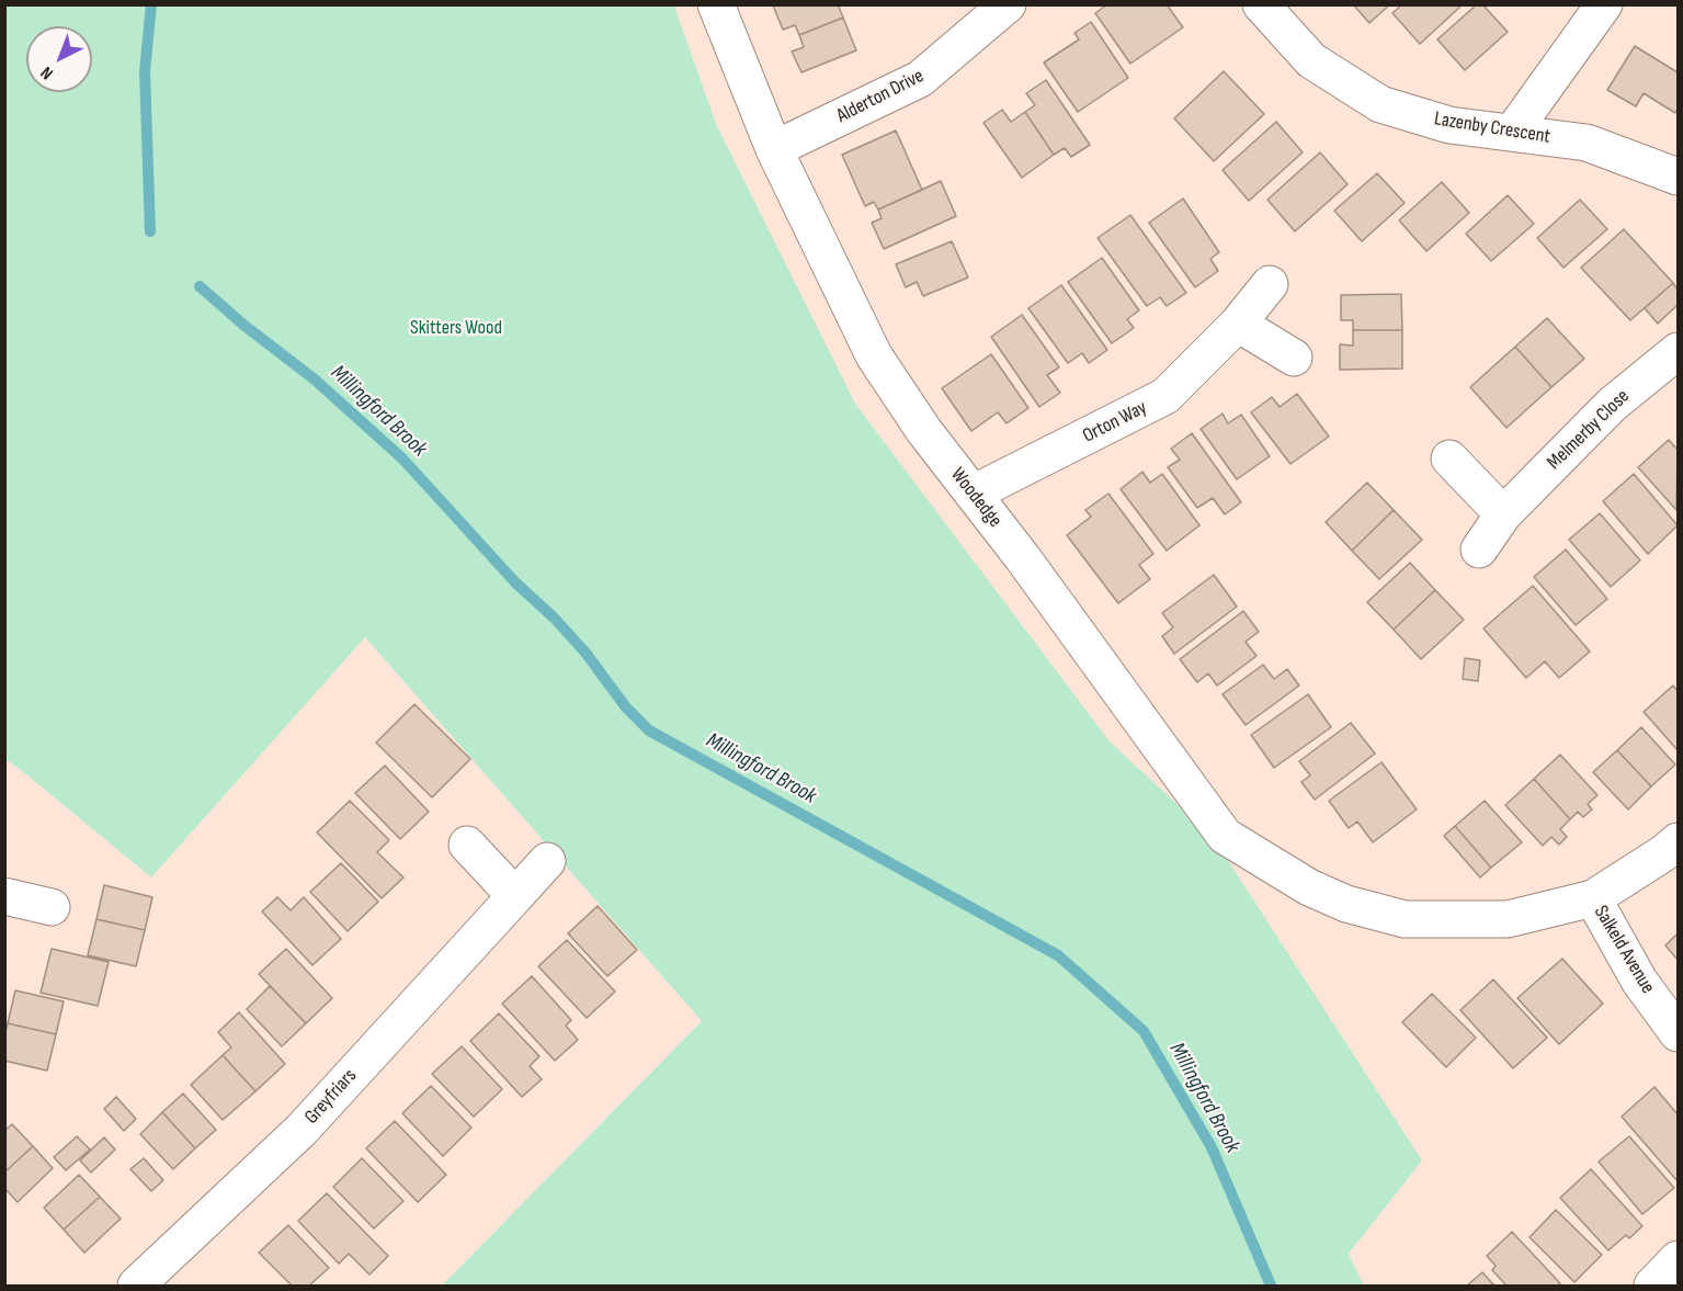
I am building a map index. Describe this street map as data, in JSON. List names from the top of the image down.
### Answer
{
  "streets": {
    "street": [
      "Alderton Drive",
      "Lazenby Crescent",
      "Orton Way",
      "Melmerby Close",
      "Woodedge",
      "Salkeld Avenue",
      "Greyfriars"
    ]
  },
  "crossings": [
    ["Alderton Drive", "Woodedge"],
    ["Orton Way", "Woodedge"],
    ["Woodedge", "Salkeld Avenue"]
  ],
  "water": ["Millingford Brook"],
  "parks": ["Skitters Wood"],
  "north": "bottom left"
}
